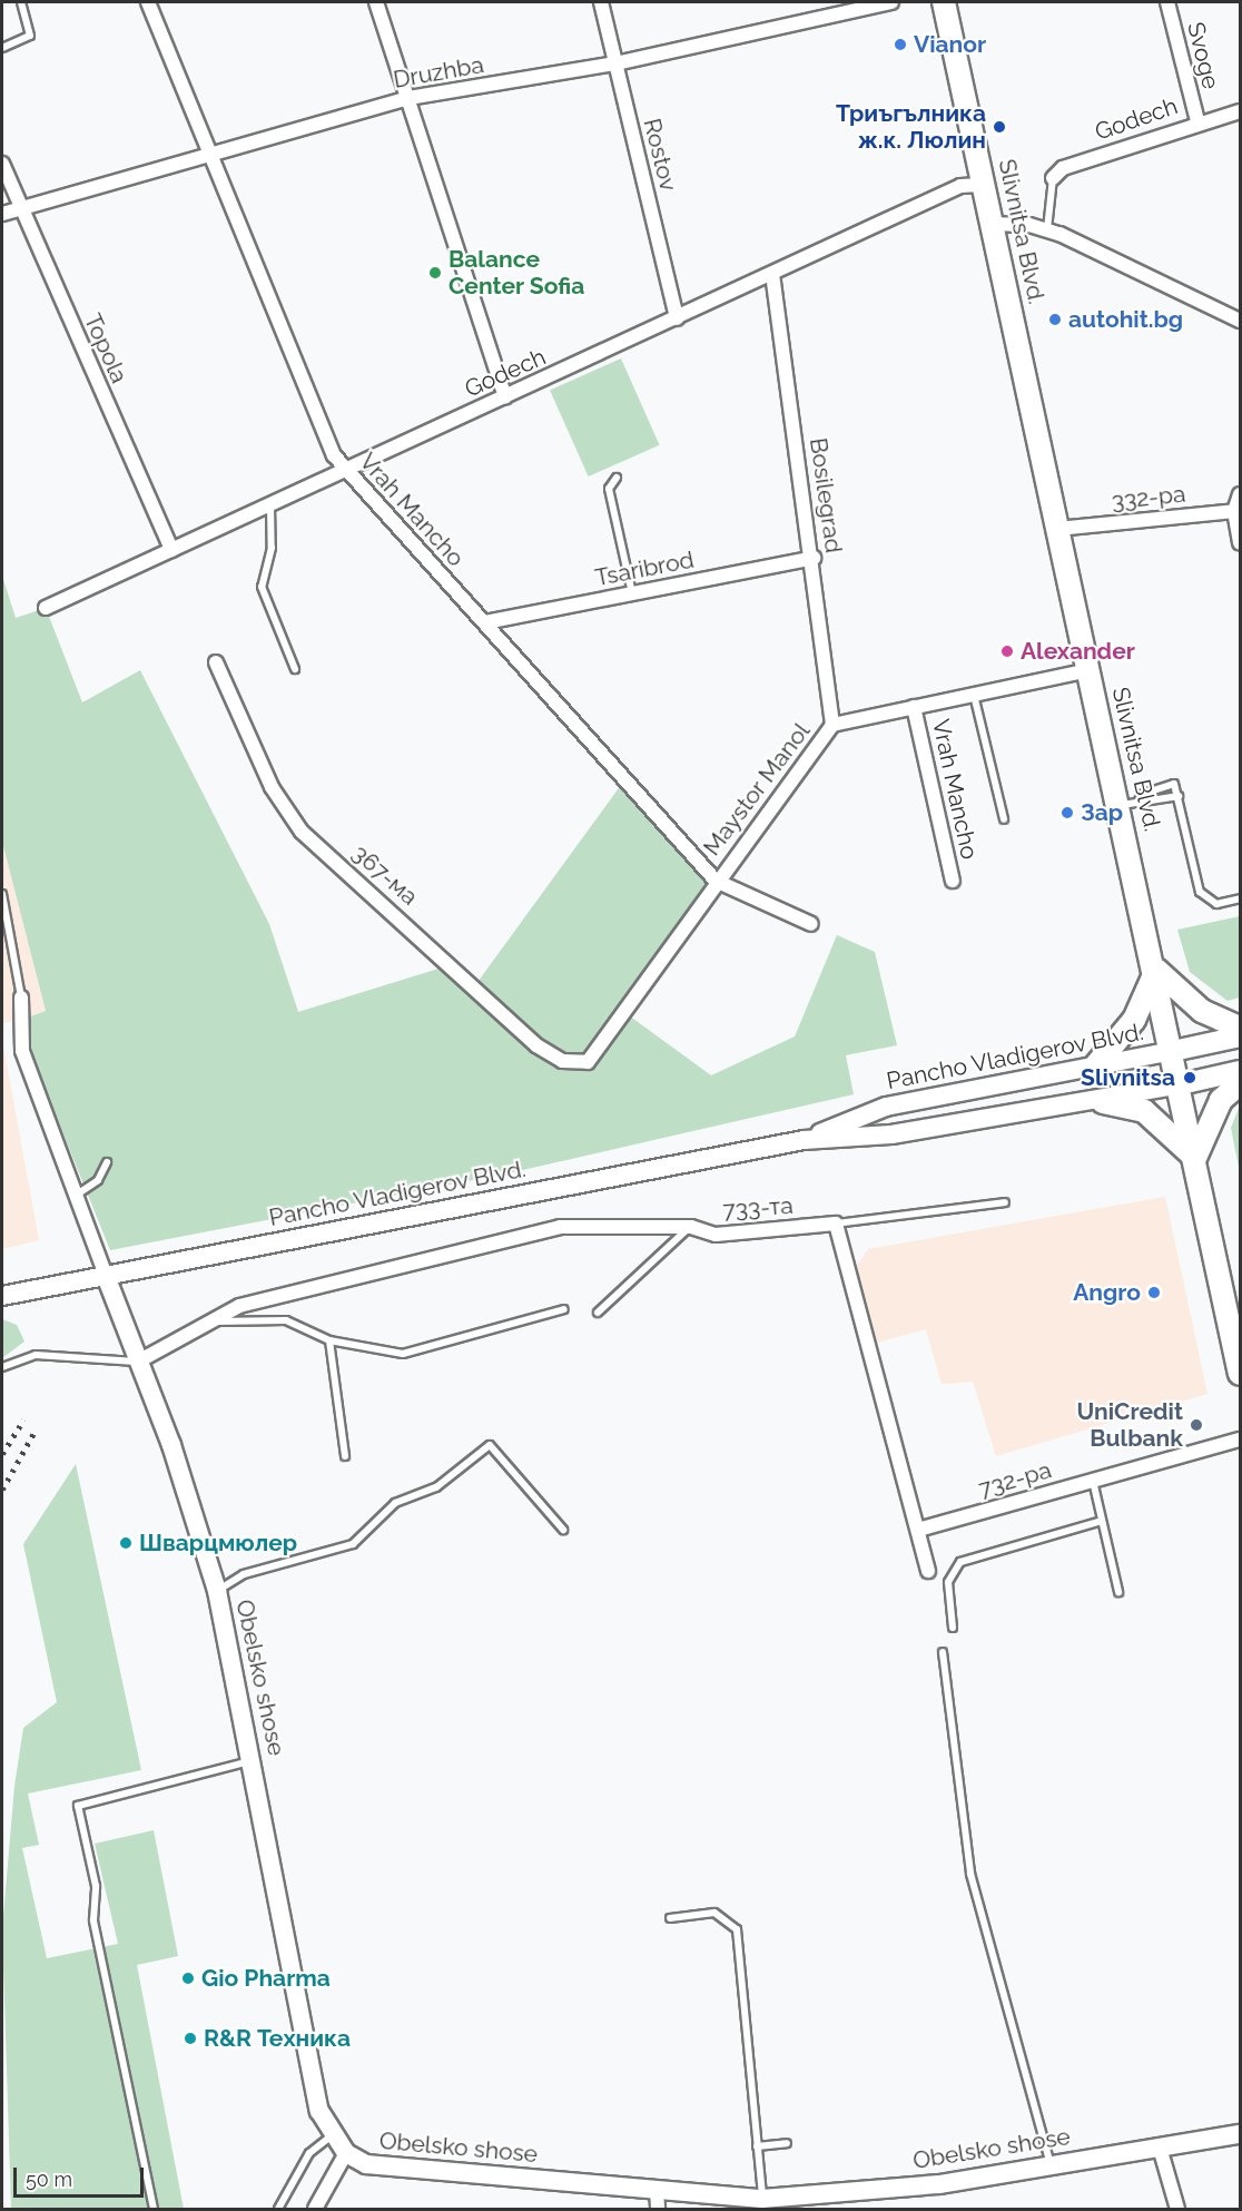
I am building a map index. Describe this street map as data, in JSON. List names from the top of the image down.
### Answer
{
  "streets": {
    "main road": ["Slivnitsa Blvd.", "Pancho Vladigerov Blvd."],
    "street": [
      "Svoge",
      "Druzhba",
      "Godech",
      "Rostov",
      "Topola",
      "Bosilegrad",
      "332-ра",
      "Vrah Mancho",
      "Tsaribrod",
      "Maystor Manol",
      "367-ма",
      "733-та",
      "732-ра",
      "Obelsko shose"
    ]
  },
  "crossings": [
    ["Svoge", "Godech"],
    ["Druzhba", "Rostov"],
    ["Druzhba", "Topola"],
    ["Druzhba", "Vrah Mancho"],
    ["Godech", "Rostov"],
    ["Godech", "Slivnitsa Blvd."],
    ["Godech", "Topola"],
    ["Godech", "Bosilegrad"],
    ["Godech", "Vrah Mancho"],
    ["Slivnitsa Blvd.", "332-ра"],
    ["Slivnitsa Blvd.", "Maystor Manol"],
    ["Slivnitsa Blvd.", "Pancho Vladigerov Blvd."],
    ["Bosilegrad", "Tsaribrod"],
    ["Bosilegrad", "Maystor Manol"],
    ["Vrah Mancho", "Tsaribrod"],
    ["Vrah Mancho", "Maystor Manol"],
    ["Maystor Manol", "367-ма"],
    ["Pancho Vladigerov Blvd.", "Obelsko shose"]
  ],
  "places": [
    "Vianor",
    "Триъгълника ж.к. Люлин",
    "Balance Center Sofia",
    "autohit.bg",
    "Alexander",
    "Зар",
    "Slivnitsa",
    "Angro",
    "UniCredit Bulbank",
    "Шварцмюлер",
    "Gio Pharma",
    "R&R Техника"
  ],
  "scale_bar": "50 m"
}
